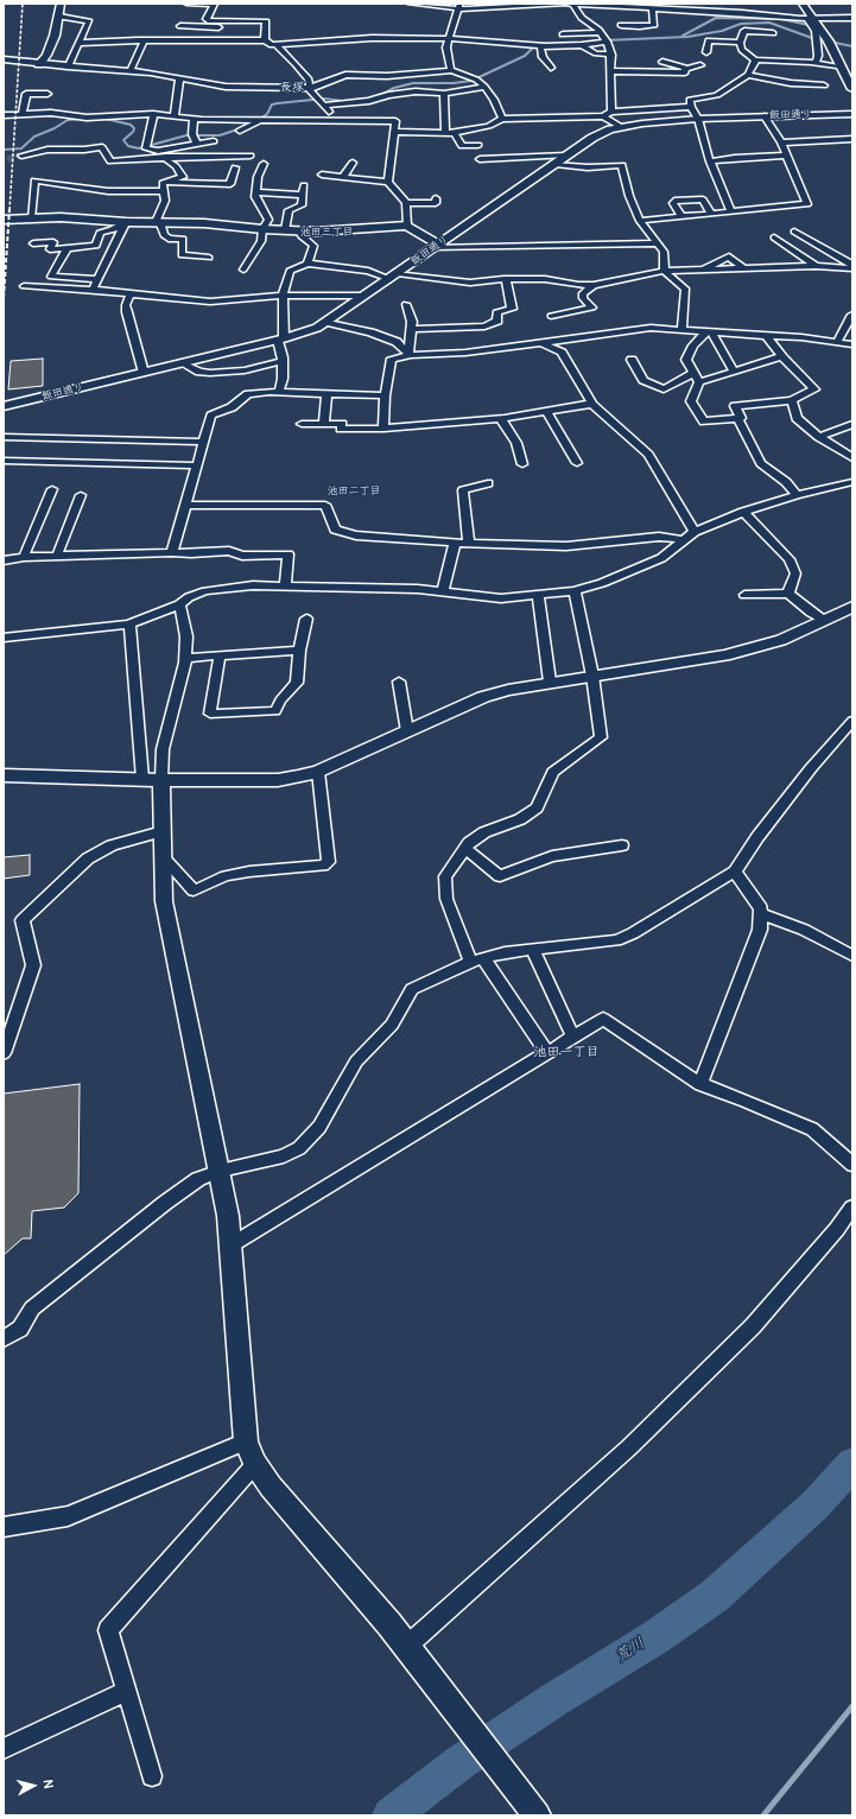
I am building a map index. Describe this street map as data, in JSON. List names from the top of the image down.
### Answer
{
  "streets": {
    "street": ["飯田通り"]
  },
  "districts": [
    "長塚",
    "池田三丁目",
    "池田二丁目",
    "池田一丁目"
  ],
  "water": ["荒川"],
  "north": "right"
}
